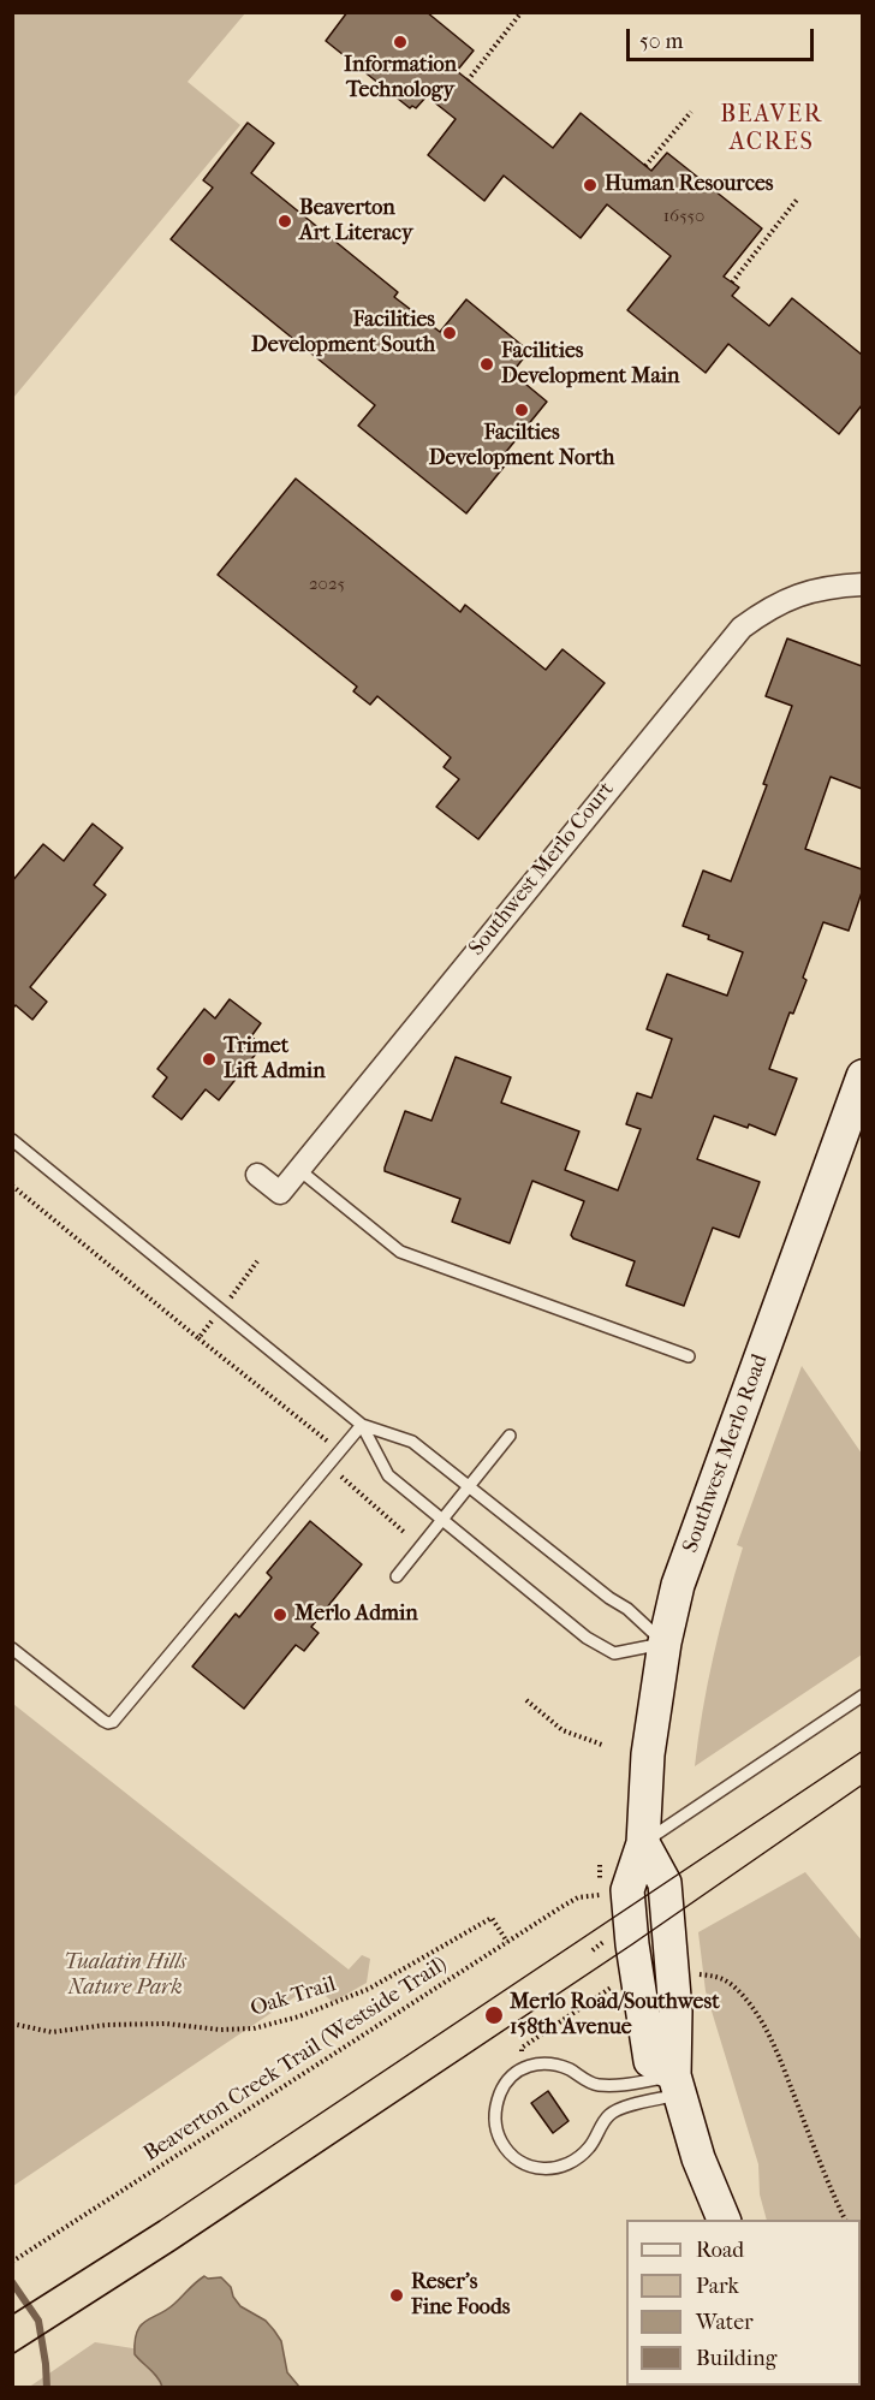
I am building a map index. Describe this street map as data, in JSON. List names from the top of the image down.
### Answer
{
  "streets": {
    "street": ["Southwest Merlo Court", "Southwest Merlo Road"],
    "path": ["Oak Trail", "Beaverton Creek Trail (Westside Trail)"]
  },
  "crossings": [
    ["Oak Trail", "Beaverton Creek Trail (Westside Trail)"]
  ],
  "districts": ["BEAVER ACRES"],
  "parks": ["Tualatin Hills Nature Park"],
  "places": [
    "Information Technology",
    "Human Resources",
    "Beaverton Art Literacy",
    "Facilities Development South",
    "Facilities Development Main",
    "Facilties Development North",
    "Trimet Lift Admin",
    "Merlo Admin",
    "Merlo Road/Southwest 158th Avenue",
    "Reser's Fine Foods"
  ],
  "house_numbers": ["16550", "2025"],
  "legend": [
    "Road",
    "Park",
    "Water",
    "Building"
  ],
  "scale_bar": "50 m"
}
